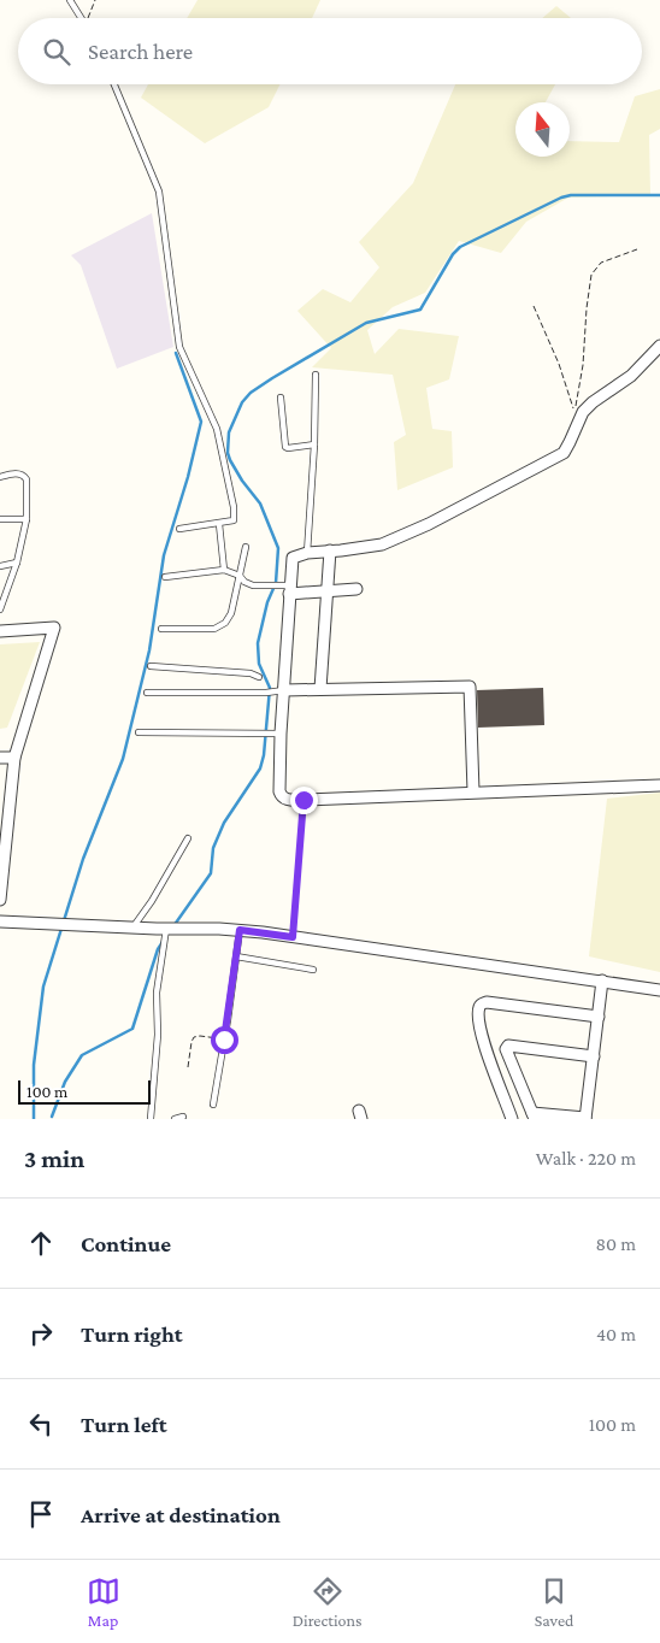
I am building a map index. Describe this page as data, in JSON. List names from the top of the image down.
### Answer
{
  "scale_bar": "100 m",
  "north": "top",
  "page": {
    "search": "Search here",
    "scale": "100 m",
    "heading": ["3 min", "Walk · 220 m"],
    "list": [
      ["Continue", "80 m"],
      ["Turn right", "40 m"],
      ["Turn left", "100 m"],
      "Arrive at destination"
    ],
    "nav": ["Map", "Directions", "Saved"]
  }
}
